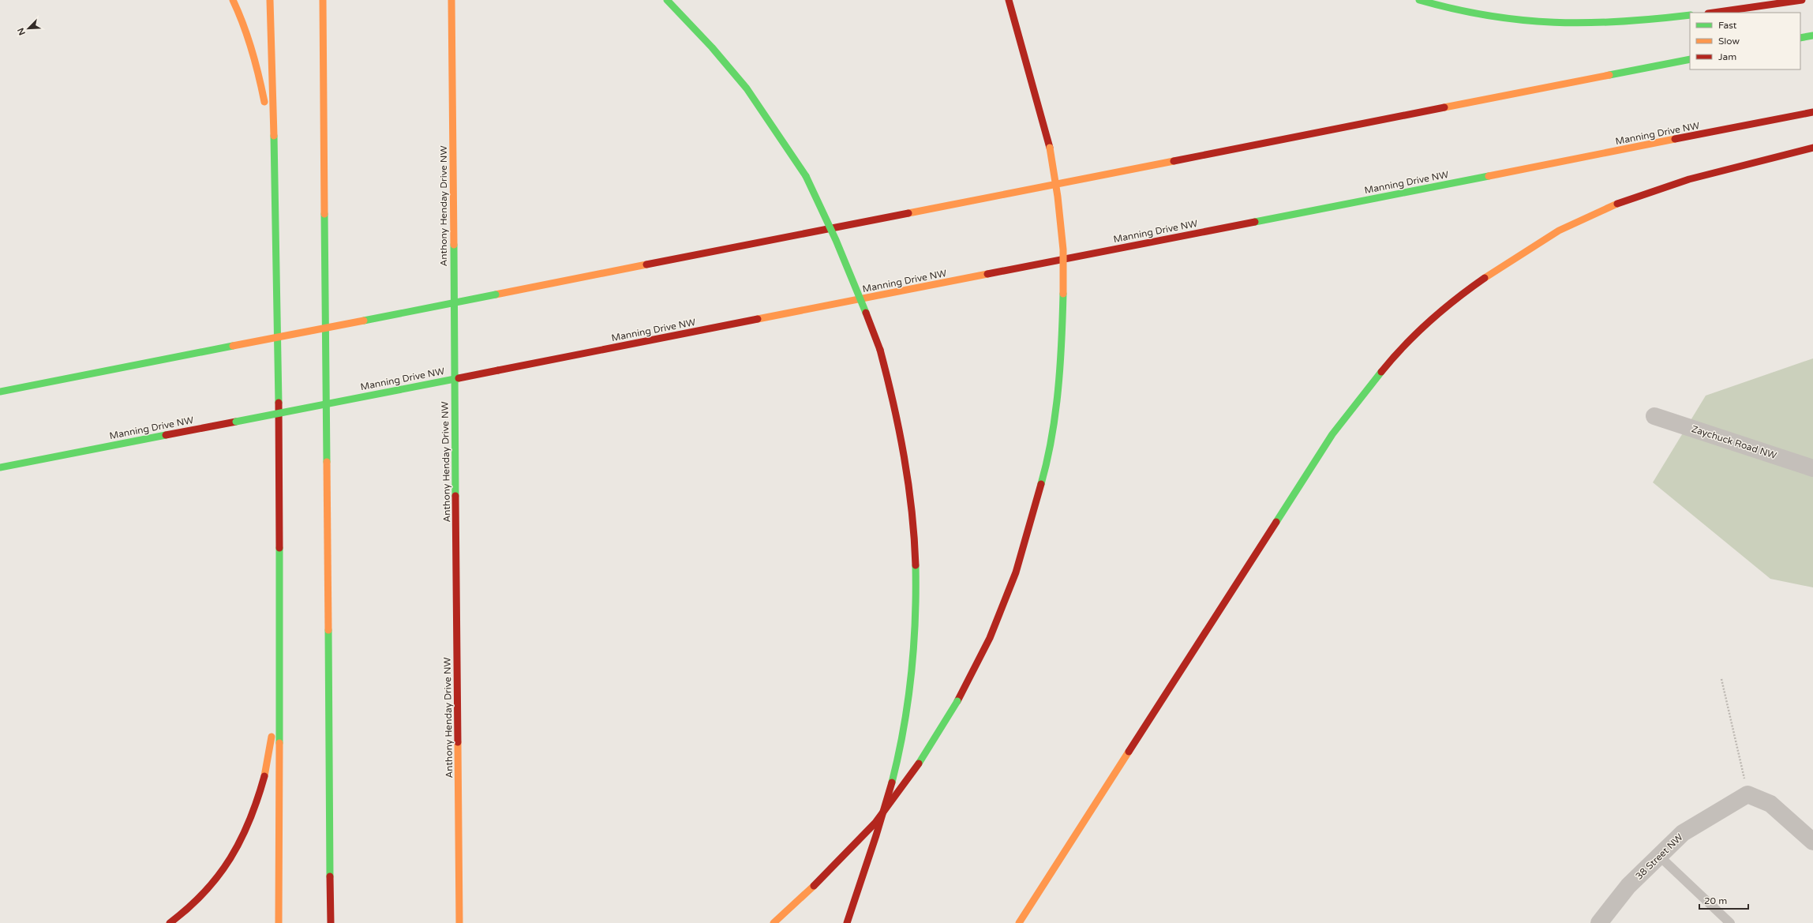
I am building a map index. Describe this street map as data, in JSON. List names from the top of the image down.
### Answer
{
  "streets": {
    "highway": ["Manning Drive NW", "Anthony Henday Drive NW"],
    "street": ["Zaychuck Road NW", "38 Street NW"]
  },
  "legend": ["Fast", "Slow", "Jam"],
  "scale_bar": "20 m",
  "north": "bottom left"
}
